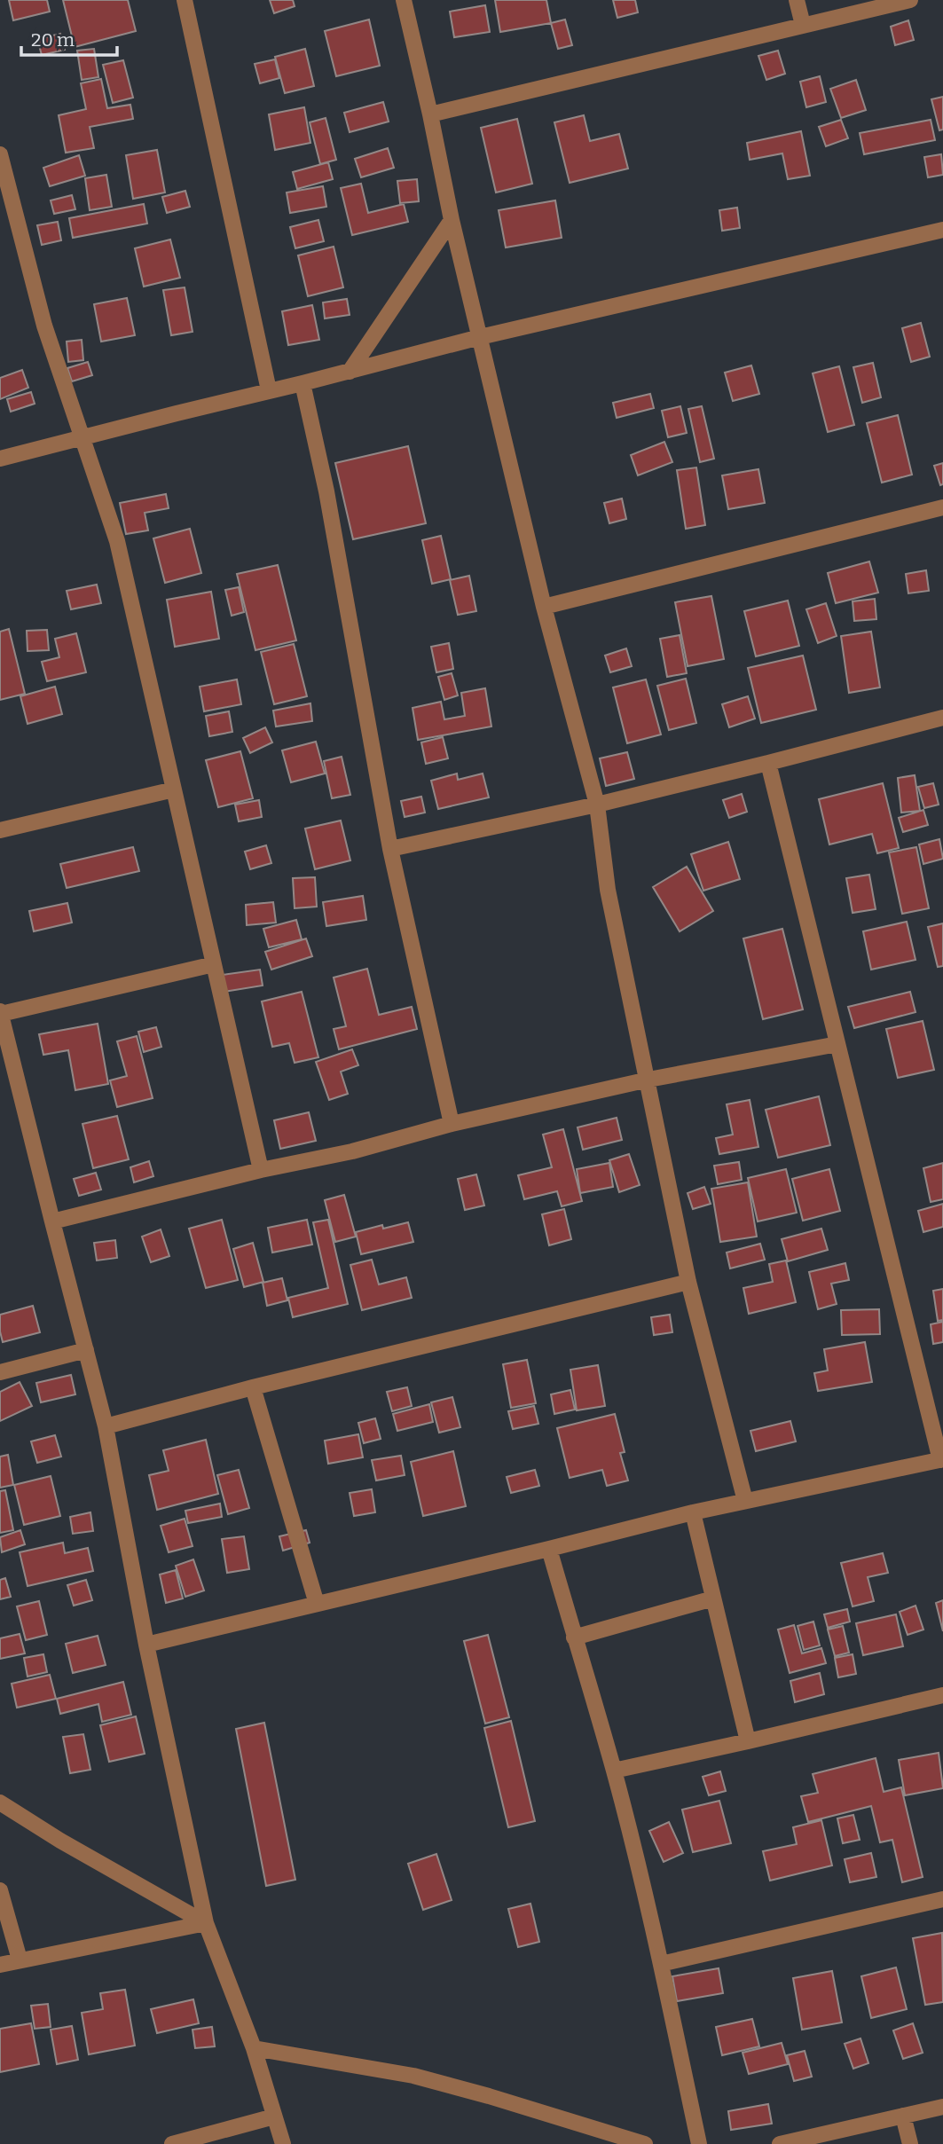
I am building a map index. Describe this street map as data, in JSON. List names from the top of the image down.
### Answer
{
  "scale_bar": "20 m"
}
